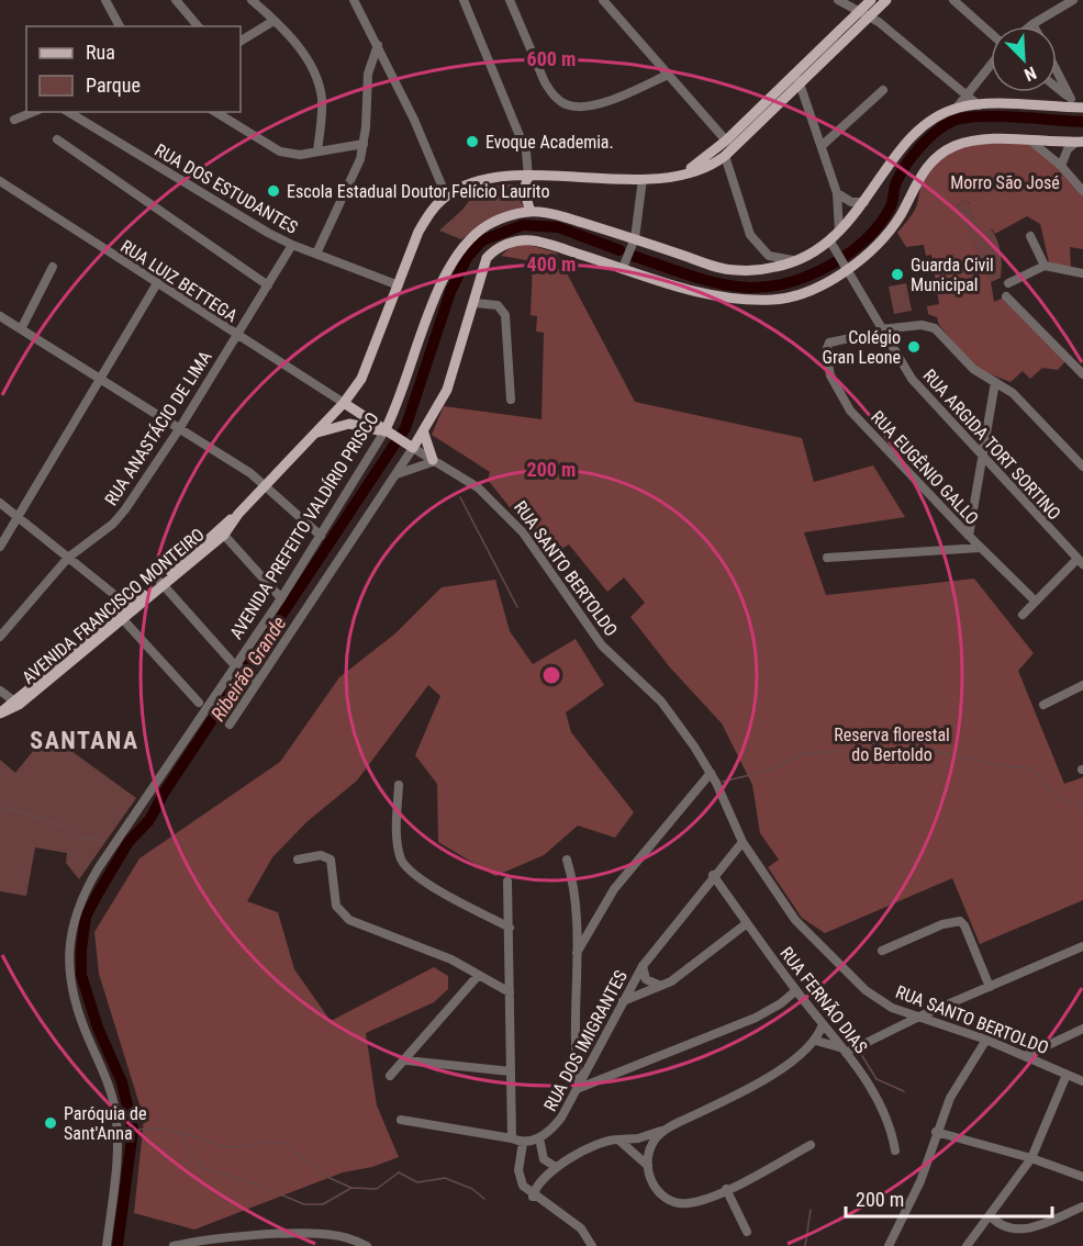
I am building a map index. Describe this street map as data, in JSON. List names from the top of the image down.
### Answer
{
  "streets": {
    "main road": ["AVENIDA PREFEITO VALDÍRIO PRISCO", "AVENIDA FRANCISCO MONTEIRO"],
    "street": [
      "RUA DOS ESTUDANTES",
      "RUA LUIZ BETTEGA",
      "RUA ANASTÁCIO DE LIMA",
      "RUA ARGIDA TORT SORTINO",
      "RUA EUGÊNIO GALLO",
      "RUA SANTO BERTOLDO",
      "RUA FERNÃO DIAS",
      "RUA DOS IMIGRANTES"
    ]
  },
  "crossings": [
    ["RUA DOS ESTUDANTES", "RUA ANASTÁCIO DE LIMA"],
    ["RUA DOS ESTUDANTES", "AVENIDA FRANCISCO MONTEIRO"],
    ["RUA LUIZ BETTEGA", "RUA ANASTÁCIO DE LIMA"],
    ["RUA LUIZ BETTEGA", "AVENIDA FRANCISCO MONTEIRO"],
    ["RUA ARGIDA TORT SORTINO", "AVENIDA PREFEITO VALDÍRIO PRISCO"],
    ["RUA SANTO BERTOLDO", "RUA DOS IMIGRANTES"],
    ["RUA FERNÃO DIAS", "RUA DOS IMIGRANTES"]
  ],
  "districts": ["SANTANA"],
  "water": ["Ribeirão Grande"],
  "parks": ["Morro São José", "Reserva florestal do Bertoldo"],
  "places": [
    "Evoque Academia.",
    "Escola Estadual Doutor Felício Laurito",
    "Guarda Civil Municipal",
    "Colégio Gran Leone",
    "Paróquia de Sant'Anna"
  ],
  "legend": ["Rua", "Parque"],
  "scale_bar": "200 m",
  "north": "bottom right",
  "rings": ["600 m", "400 m", "200 m"]
}
